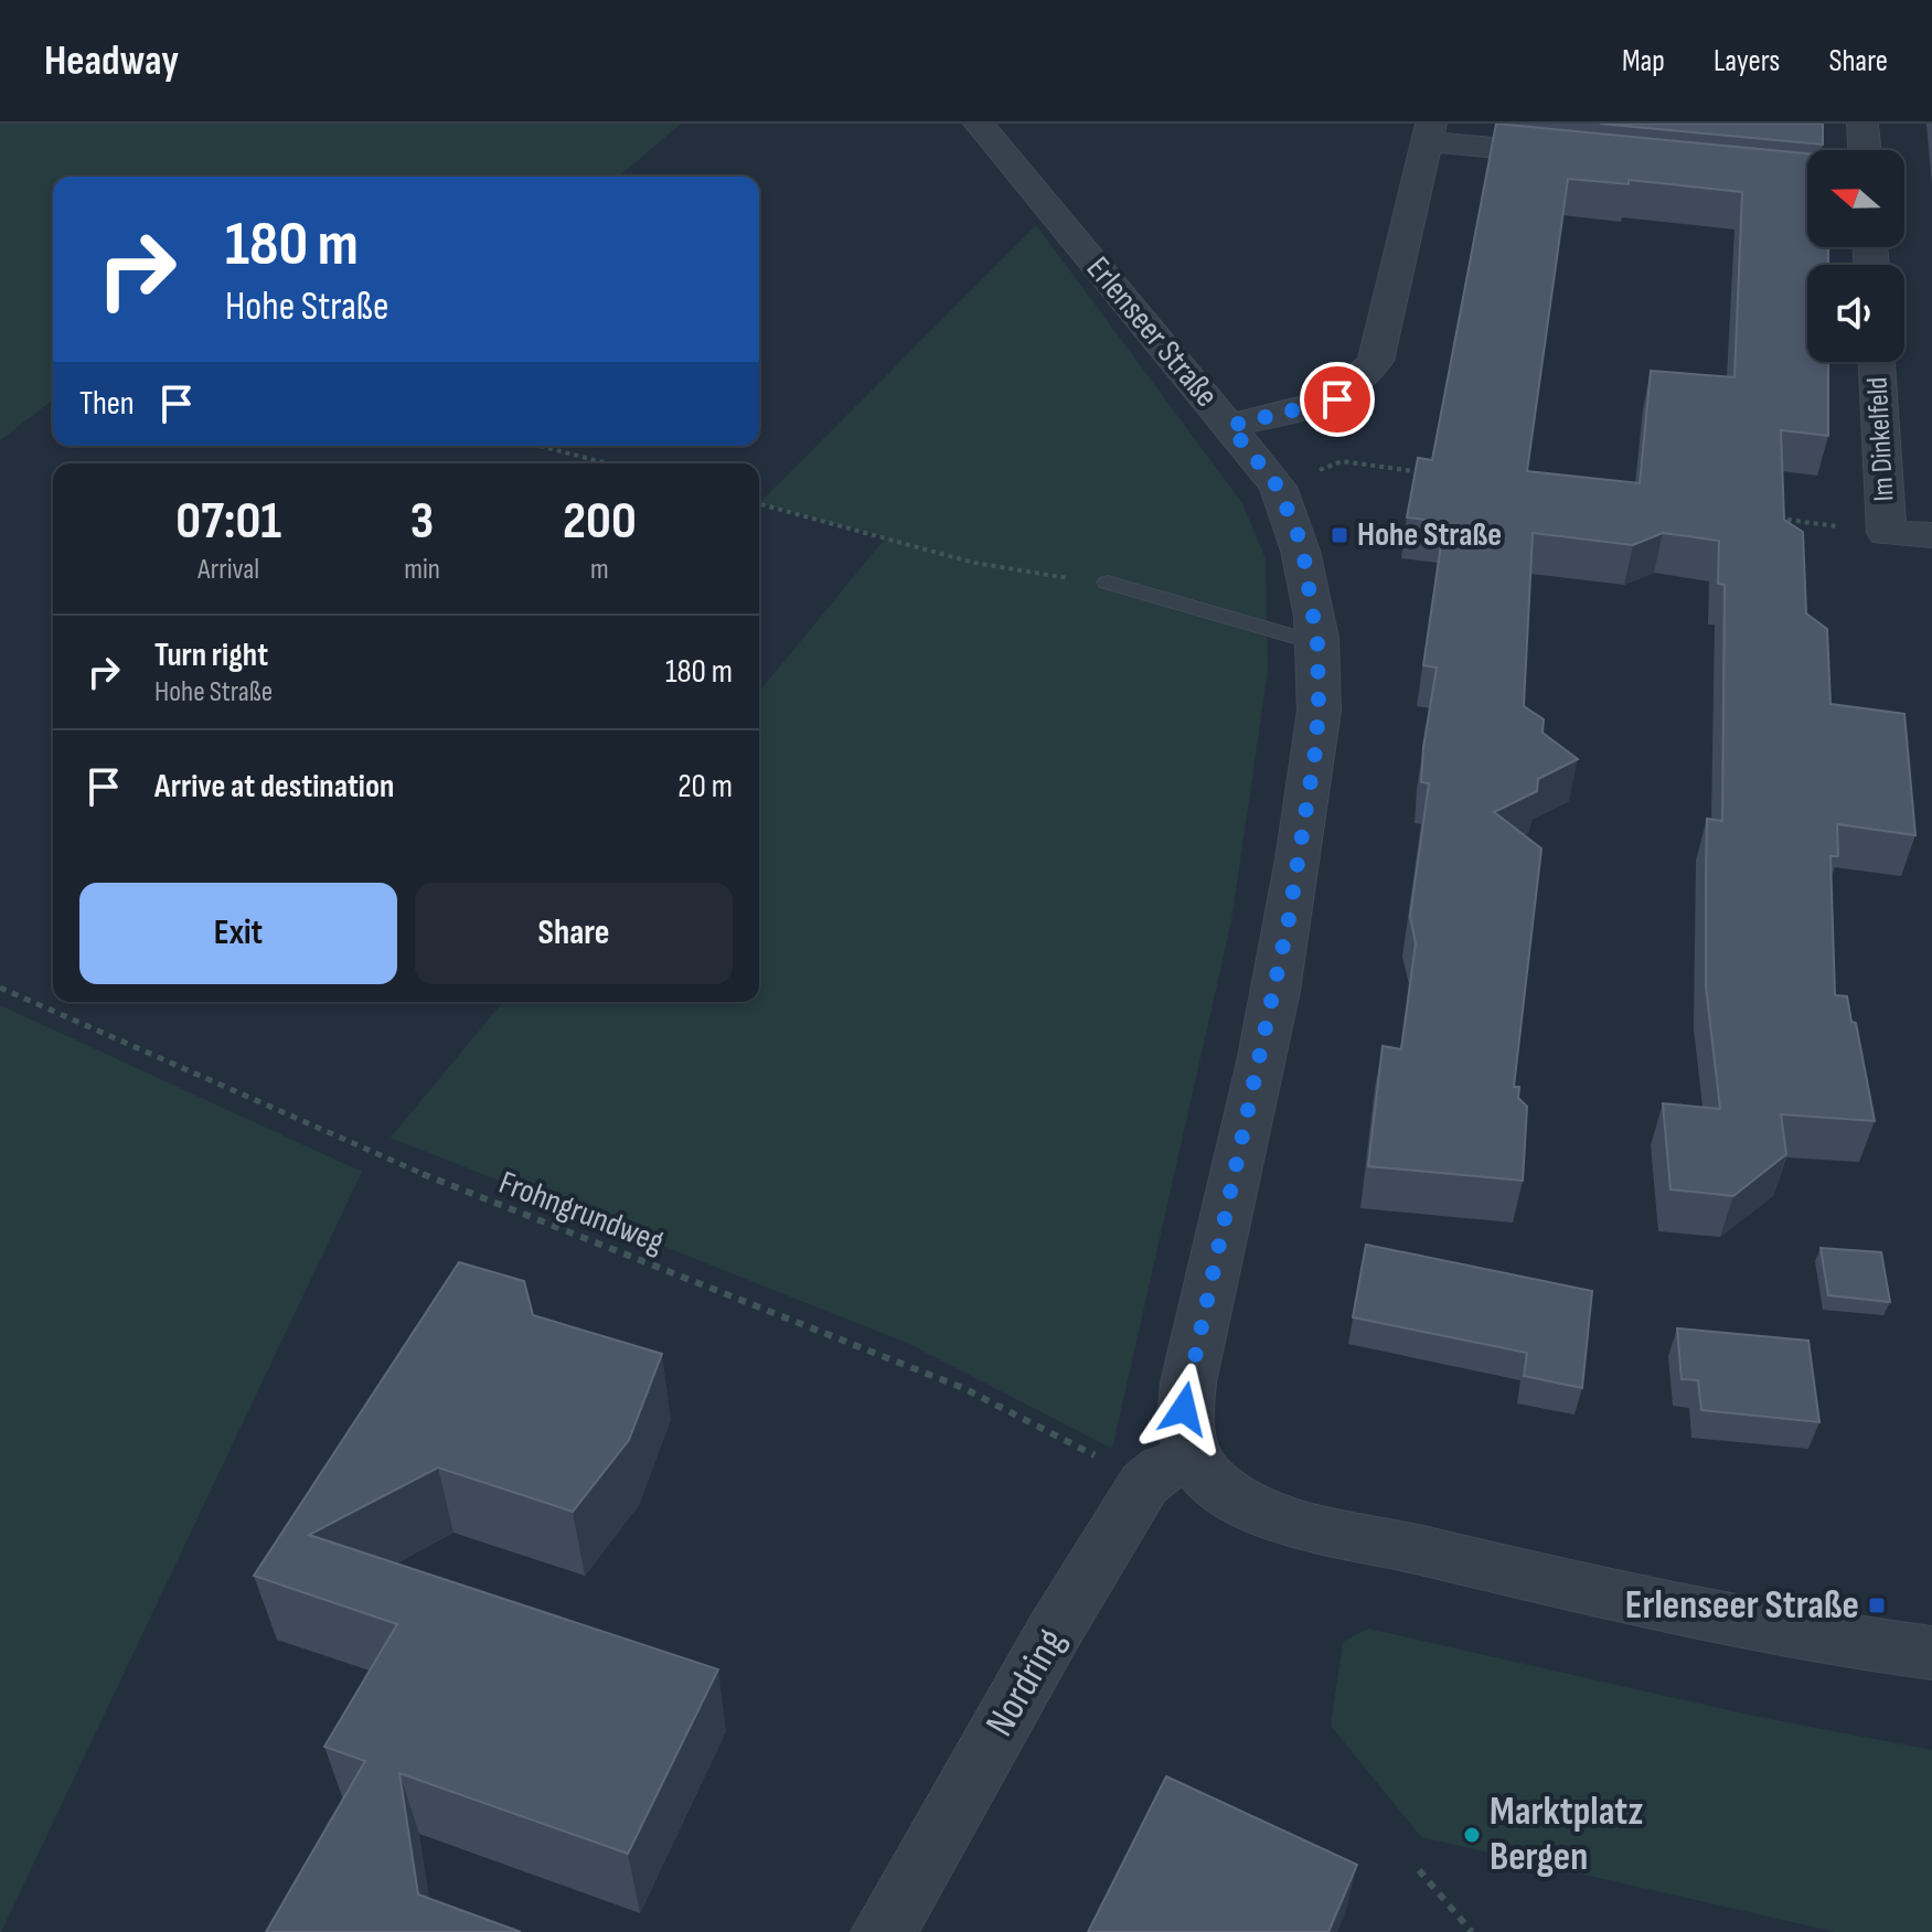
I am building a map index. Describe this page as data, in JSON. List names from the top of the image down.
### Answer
{
  "streets": {
    "street": ["Erlenseer Straße", "Im Dinkelfeld", "Nordring"],
    "path": ["Frohngrundweg"]
  },
  "crossings": [
    ["Erlenseer Straße", "Frohngrundweg"],
    ["Erlenseer Straße", "Nordring"],
    ["Frohngrundweg", "Nordring"]
  ],
  "places": {
    "transit": ["Hohe Straße", "Erlenseer Straße"],
    "other": ["Marktplatz Bergen"]
  },
  "north": "left",
  "page": {
    "header": "Headway",
    "nav": ["Map", "Layers", "Share"],
    "turn": ["180 m", "Hohe Straße"],
    "then": "Then",
    "eta": [
      "07:01",
      "Arrival",
      "3",
      "min",
      "200",
      "m"
    ],
    "list": [
      {
        "name": "Turn right",
        "note": "Hohe Straße",
        "value": "180 m"
      },
      {
        "name": "Arrive at destination",
        "value": "20 m"
      }
    ],
    "buttons": ["Exit", "Share"]
  }
}
